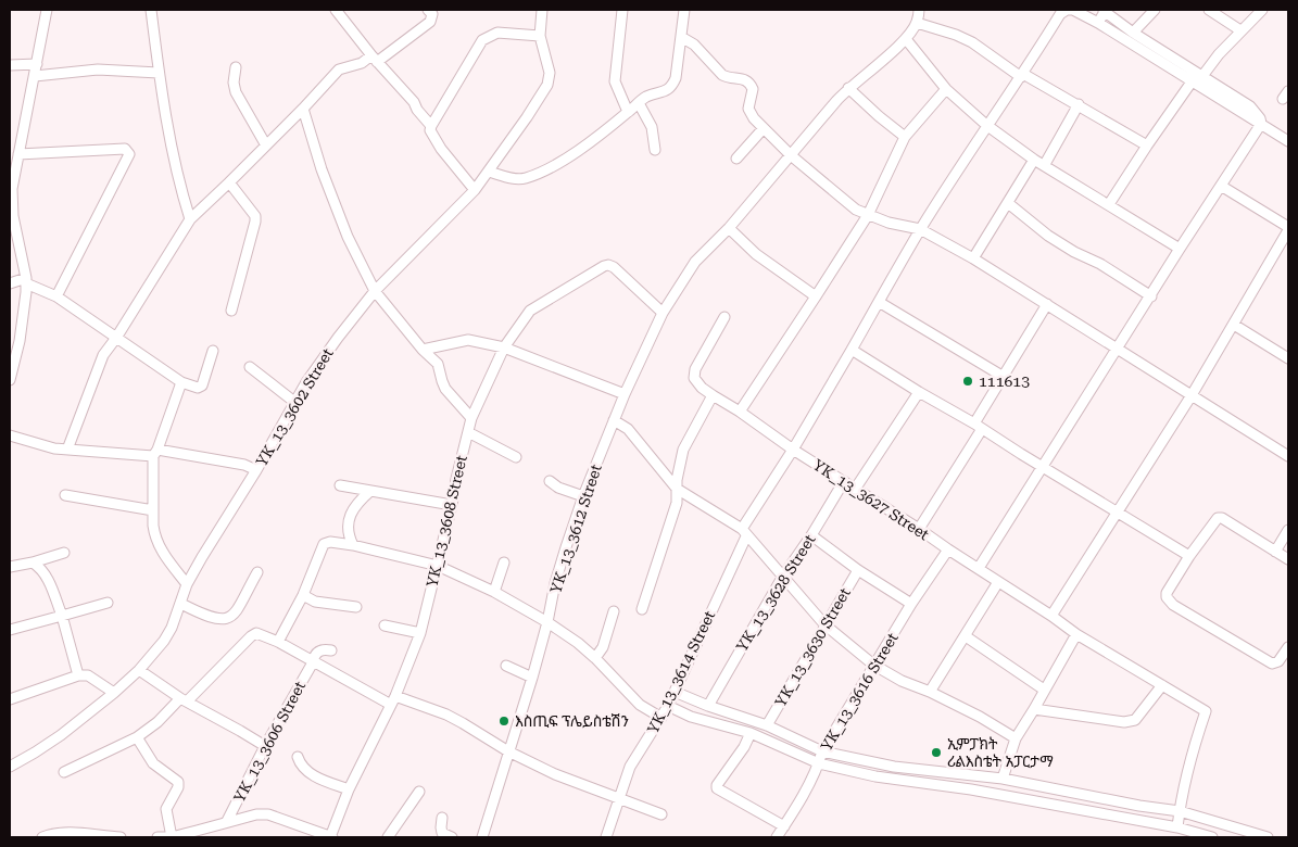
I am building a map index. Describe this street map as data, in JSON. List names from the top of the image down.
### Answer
{
  "streets": {
    "street": [
      "YK_13_3602 Street",
      "YK_13_3627 Street",
      "YK_13_3608 Street",
      "YK_13_3612 Street",
      "YK_13_3628 Street",
      "YK_13_3630 Street",
      "YK_13_3614 Street",
      "YK_13_3616 Street",
      "YK_13_3606 Street"
    ]
  },
  "crossings": [
    ["YK_13_3627 Street", "YK_13_3628 Street"],
    ["YK_13_3627 Street", "YK_13_3614 Street"],
    ["YK_13_3627 Street", "YK_13_3616 Street"],
    ["YK_13_3608 Street", "YK_13_3612 Street"]
  ],
  "places": ["111613", "እስጢፍ ፕሌይስቴሽን", "ኢምፓክት ሪልእስቴት አፓርታማ"]
}
